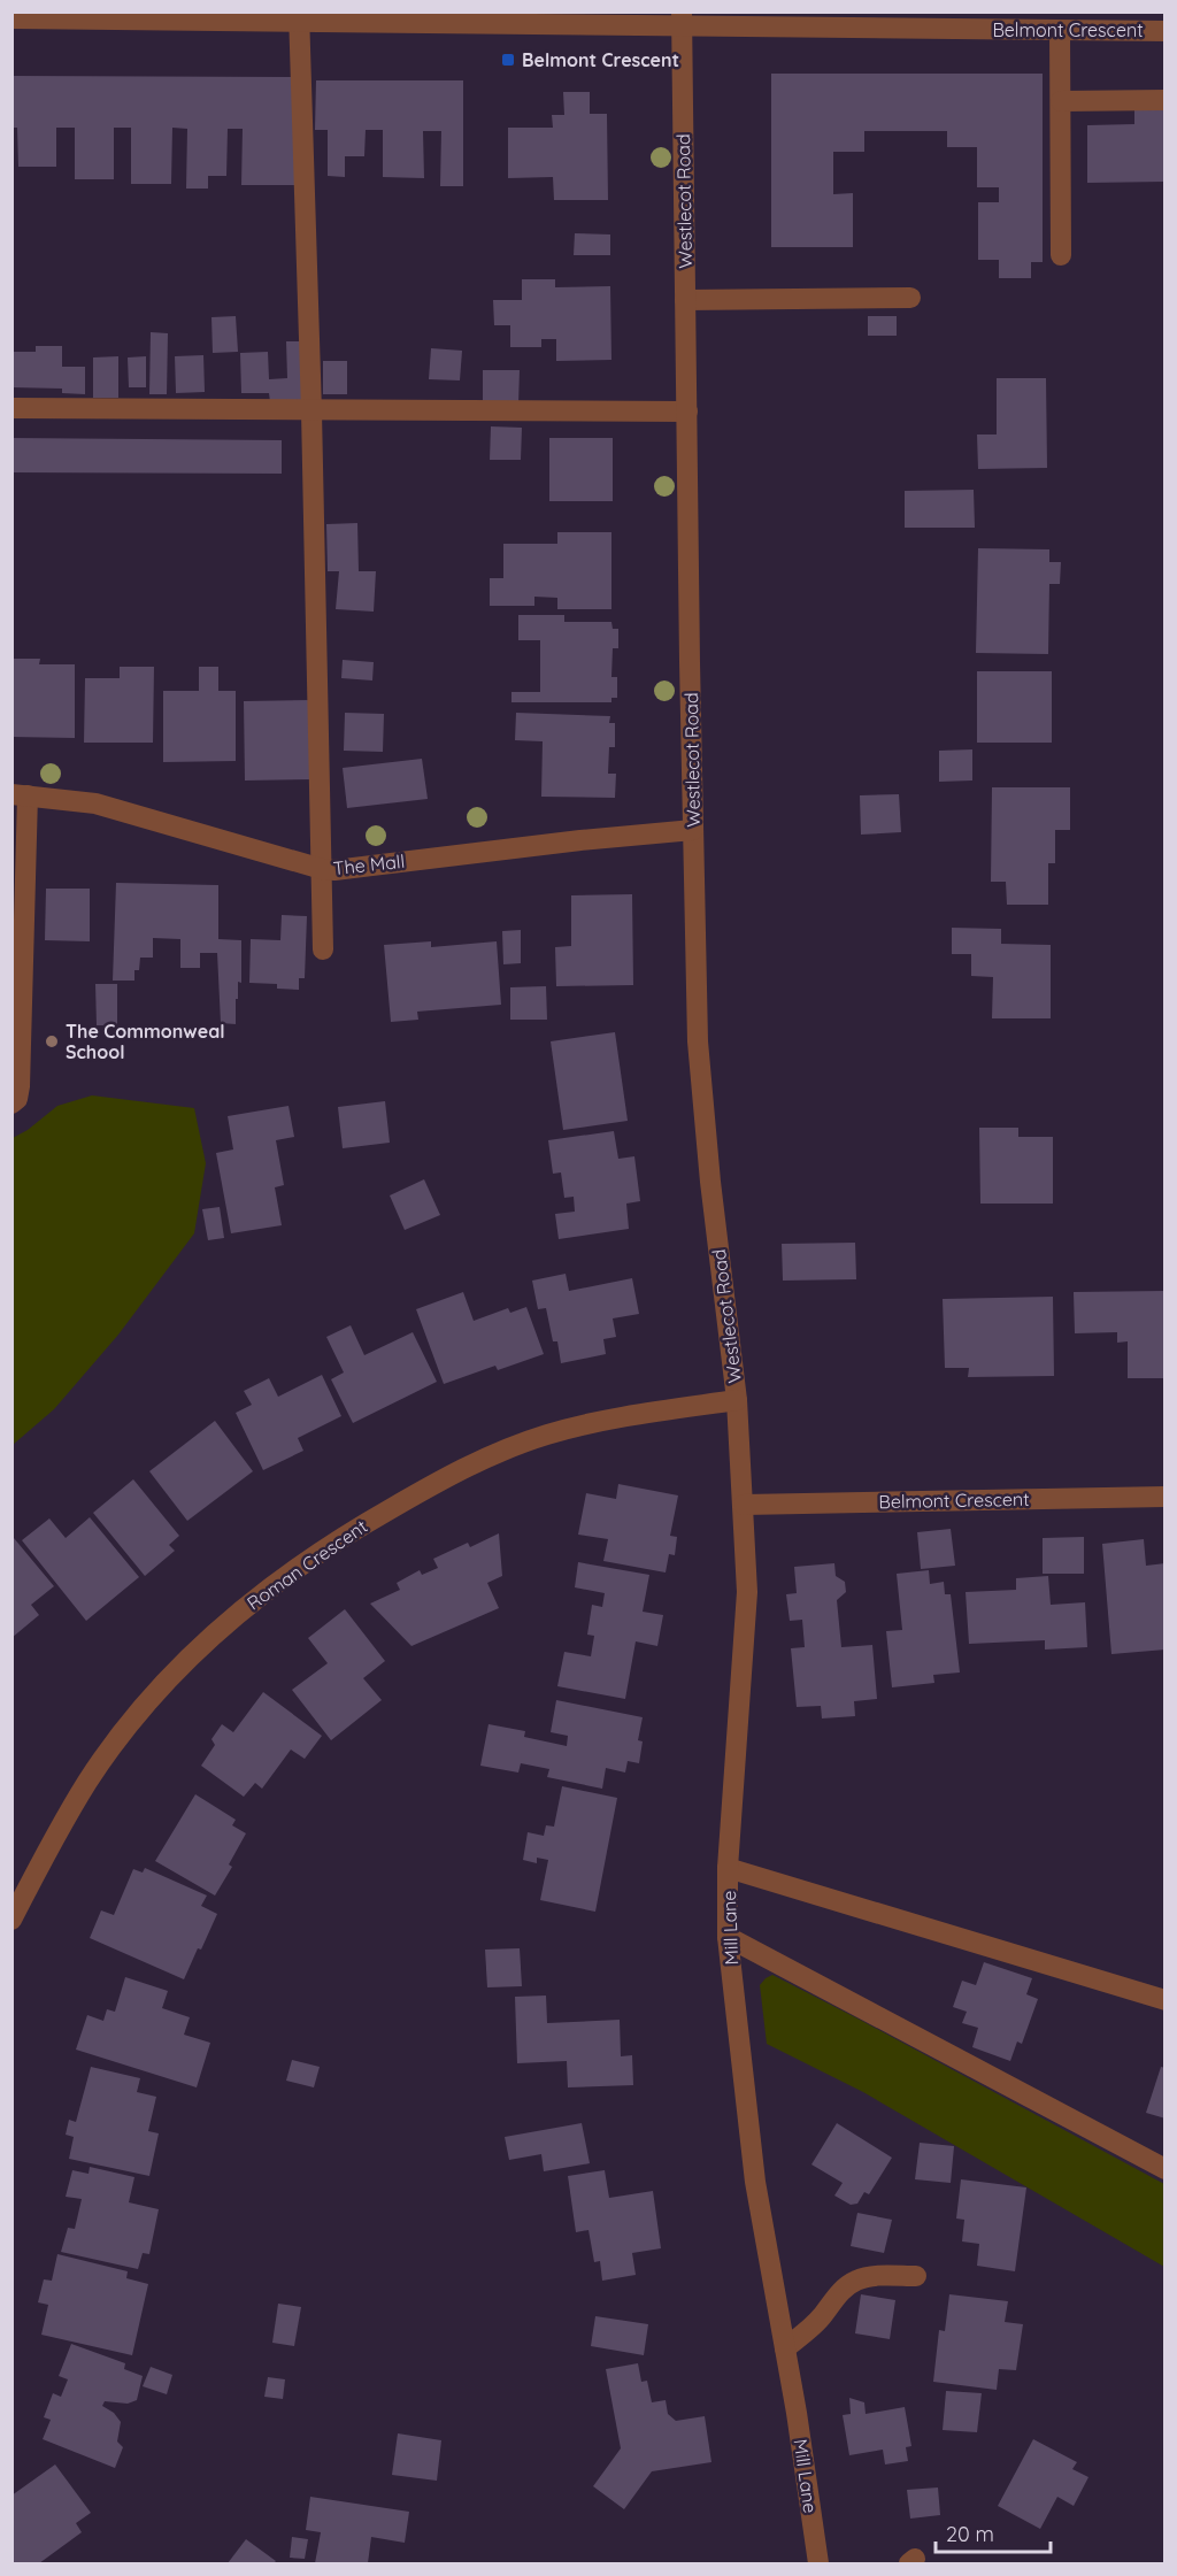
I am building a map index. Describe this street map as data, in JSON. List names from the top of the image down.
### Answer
{
  "streets": {
    "street": [
      "Belmont Crescent",
      "Westlecot Road",
      "The Mall",
      "Roman Crescent",
      "Mill Lane"
    ]
  },
  "crossings": [
    ["Belmont Crescent", "Westlecot Road"],
    ["Belmont Crescent", "Mill Lane"],
    ["Westlecot Road", "The Mall"],
    ["Westlecot Road", "Roman Crescent"],
    ["Westlecot Road", "Mill Lane"]
  ],
  "places": {
    "transit": ["Belmont Crescent"],
    "other": ["The Commonweal School"]
  },
  "scale_bar": "20 m"
}
